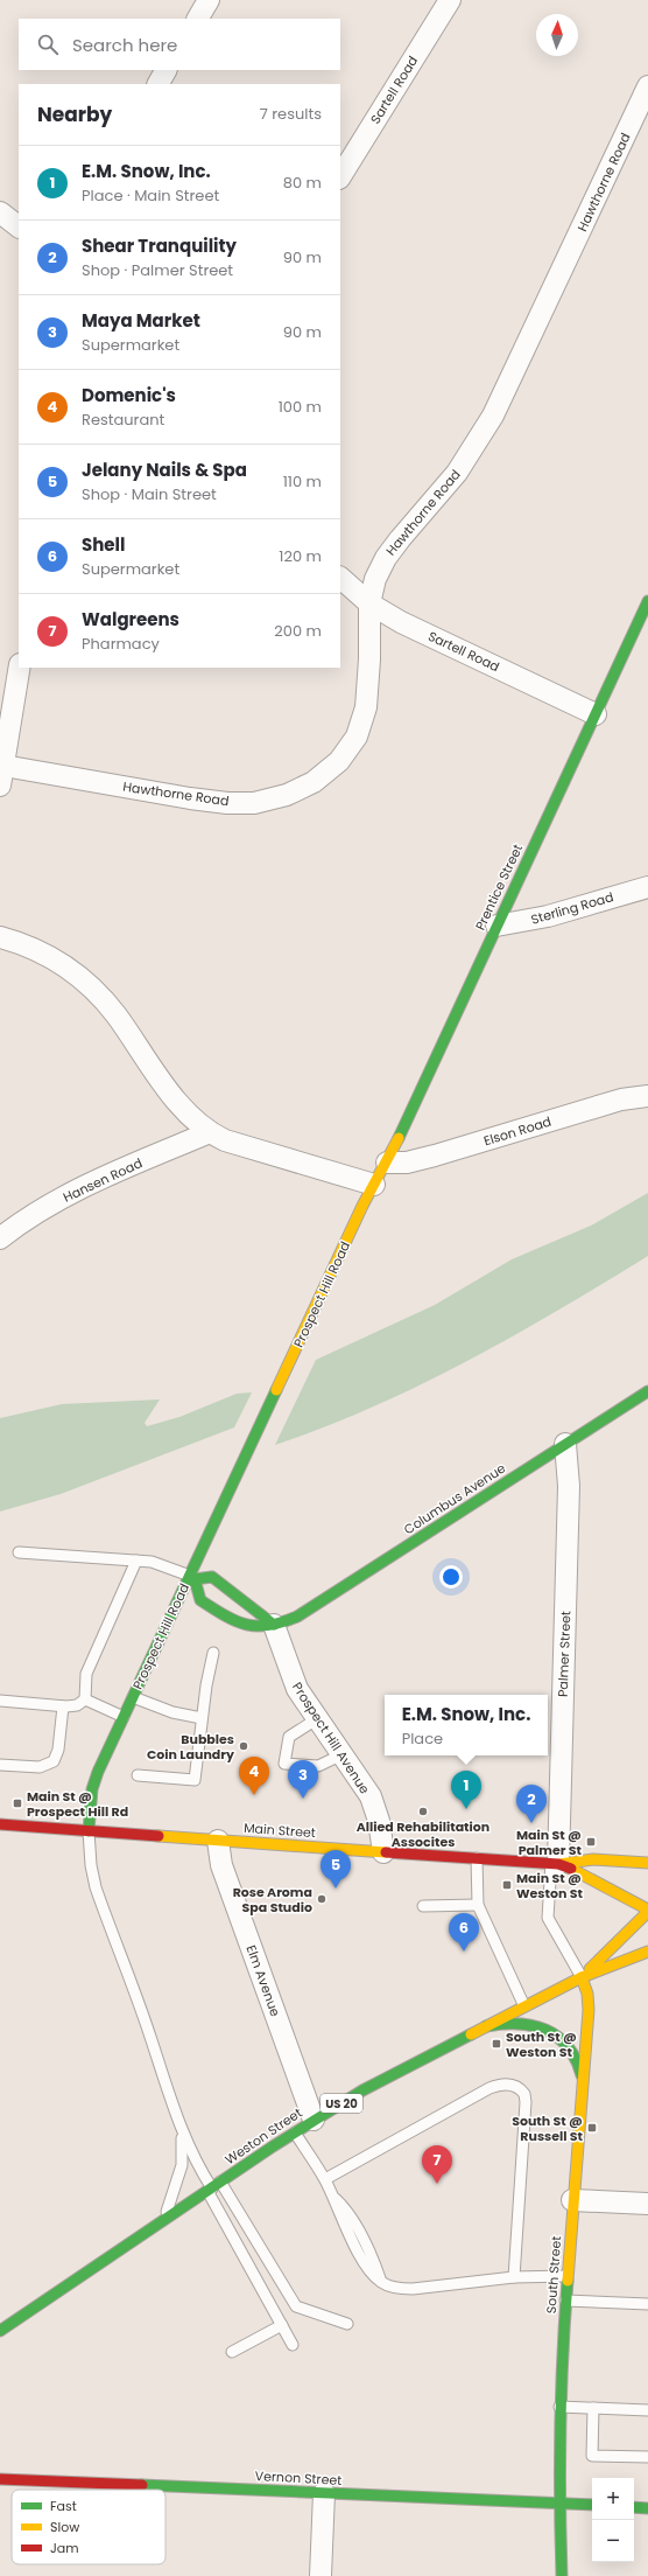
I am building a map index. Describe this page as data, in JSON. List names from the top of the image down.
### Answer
{
  "streets": {
    "street": [
      "Sartell Road",
      "Hawthorne Road",
      "Prentice Street",
      "Sterling Road",
      "Elson Road",
      "Hansen Road",
      "Prospect Hill Road",
      "Columbus Avenue",
      "Palmer Street",
      "Prospect Hill Avenue",
      "Main Street",
      "Elm Avenue",
      "US 20",
      "Weston Street",
      "South Street",
      "Vernon Street"
    ]
  },
  "crossings": [
    ["Sartell Road", "Hawthorne Road"],
    ["Sartell Road", "Prentice Street"],
    ["Prentice Street", "Sterling Road"],
    ["Prentice Street", "Elson Road"],
    ["Prentice Street", "Prospect Hill Road"],
    ["Prospect Hill Road", "Main Street"],
    ["Columbus Avenue", "Palmer Street"],
    ["Columbus Avenue", "Prospect Hill Avenue"],
    ["Palmer Street", "Main Street"],
    ["Prospect Hill Avenue", "Main Street"],
    ["Main Street", "Elm Avenue"],
    ["Main Street", "Weston Street"],
    ["Elm Avenue", "Weston Street"],
    ["Weston Street", "South Street"],
    ["South Street", "Vernon Street"]
  ],
  "places": {
    "other": ["Bubbles Coin Laundry", "Allied Rehabilitation Assocites", "Rose Aroma Spa Studio"],
    "transit": [
      "Main St @ Prospect Hill Rd",
      "Main St @ Palmer St",
      "Main St @ Weston St",
      "South St @ Weston St",
      "South St @ Russell St"
    ]
  },
  "legend": ["Fast", "Slow", "Jam"],
  "north": "top",
  "page": {
    "search": "Search here",
    "heading": ["Nearby", "7 results"],
    "list": [
      {
        "mark": "1",
        "name": "E.M. Snow, Inc.",
        "note": "Place · Main Street",
        "value": "80 m"
      },
      {
        "mark": "2",
        "name": "Shear Tranquility",
        "note": "Shop · Palmer Street",
        "value": "90 m"
      },
      {
        "mark": "3",
        "name": "Maya Market",
        "note": "Supermarket",
        "value": "90 m"
      },
      {
        "mark": "4",
        "name": "Domenic's",
        "note": "Restaurant",
        "value": "100 m"
      },
      {
        "mark": "5",
        "name": "Jelany Nails & Spa",
        "note": "Shop · Main Street",
        "value": "110 m"
      },
      {
        "mark": "6",
        "name": "Shell",
        "note": "Supermarket",
        "value": "120 m"
      },
      {
        "mark": "7",
        "name": "Walgreens",
        "note": "Pharmacy",
        "value": "200 m"
      }
    ],
    "popup": ["E.M. Snow, Inc.", "Place"],
    "pins": [
      "4",
      "3",
      "1",
      "2",
      "5",
      "6",
      "7"
    ],
    "map_buttons": ["+", "−"]
  }
}
